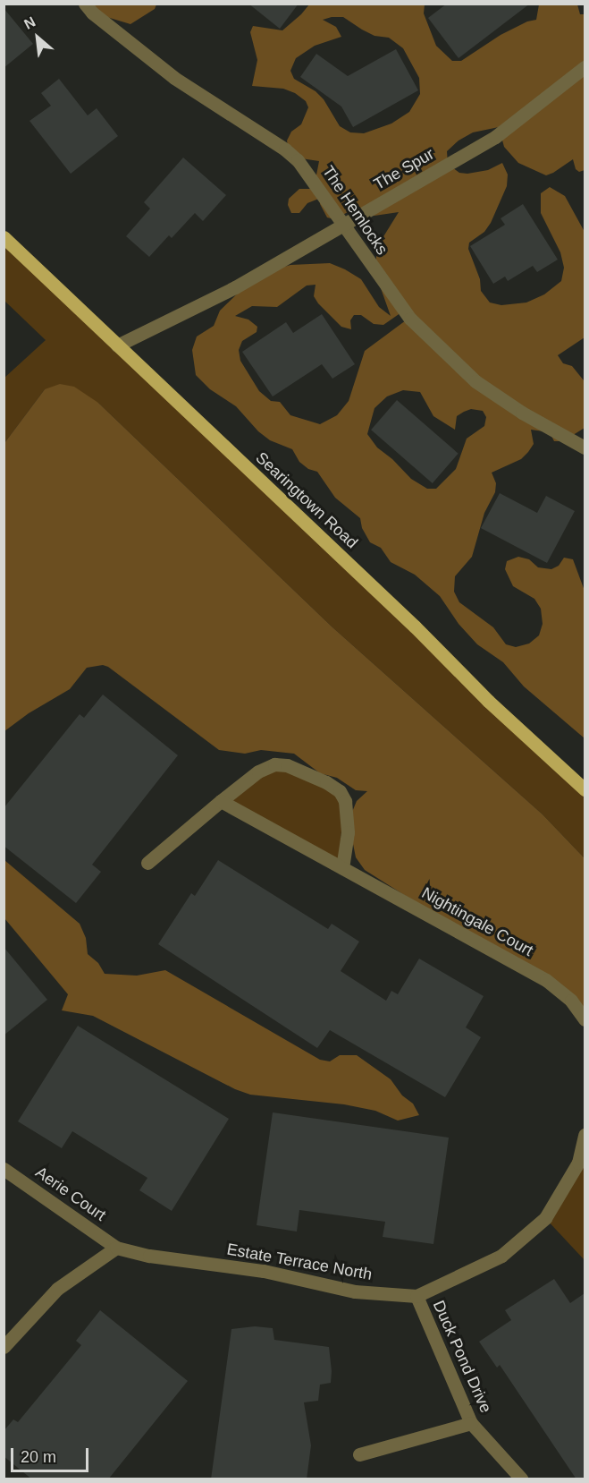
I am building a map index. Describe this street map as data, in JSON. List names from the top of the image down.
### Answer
{
  "streets": {
    "main road": ["Searingtown Road"],
    "street": [
      "The Spur",
      "The Hemlocks",
      "Nightingale Court",
      "Aerie Court",
      "Estate Terrace North",
      "Duck Pond Drive"
    ]
  },
  "crossings": [
    ["The Spur", "The Hemlocks"],
    ["The Spur", "Searingtown Road"],
    ["Aerie Court", "Estate Terrace North"],
    ["Estate Terrace North", "Duck Pond Drive"]
  ],
  "scale_bar": "20 m",
  "north": "top left"
}
